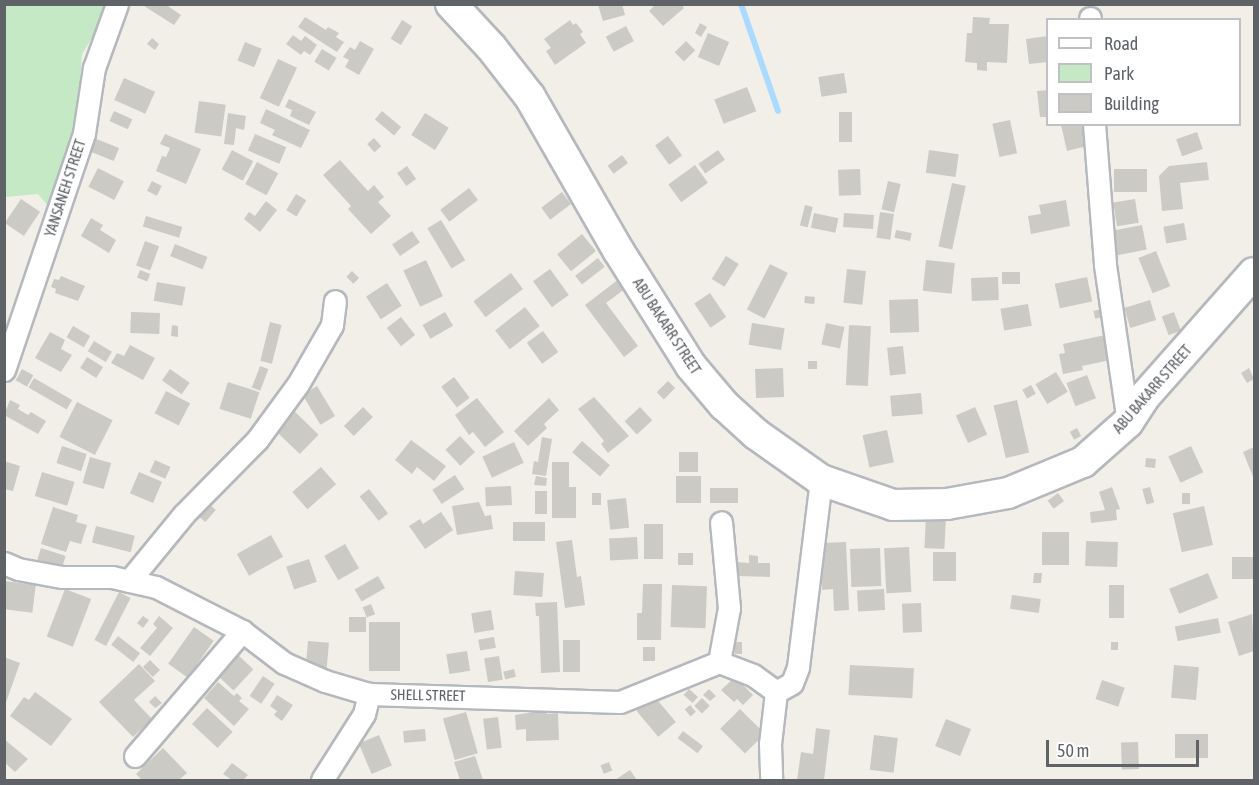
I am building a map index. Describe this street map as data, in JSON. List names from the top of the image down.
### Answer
{
  "streets": {
    "street": ["YANSANEH STREET", "ABU BAKARR STREET", "SHELL STREET"]
  },
  "legend": ["Road", "Park", "Building"],
  "scale_bar": "50 m"
}
